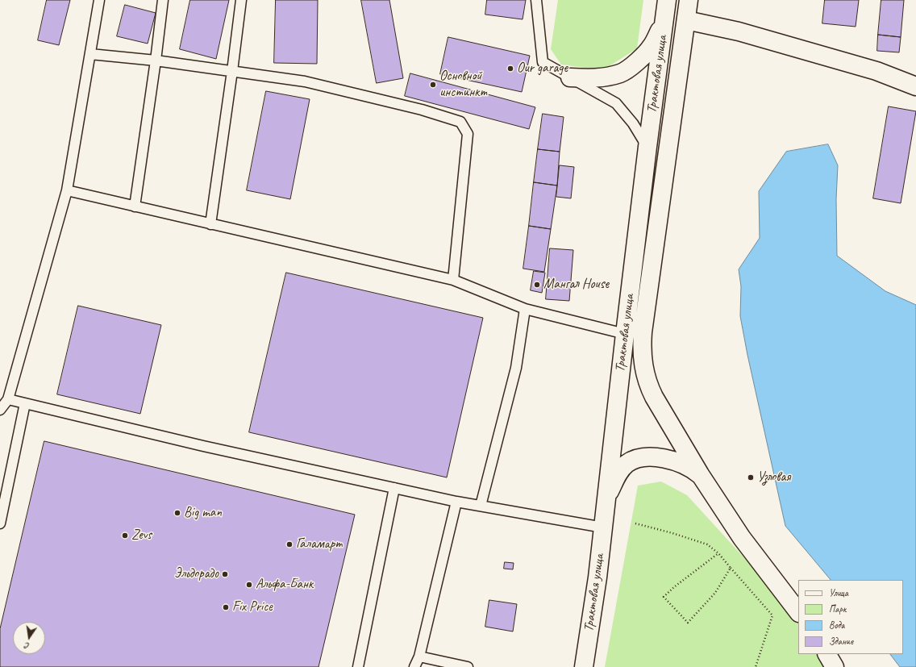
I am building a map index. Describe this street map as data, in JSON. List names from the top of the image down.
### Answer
{
  "streets": {
    "main road": ["Трактовая улица"]
  },
  "places": [
    "Our garage",
    "Основной инстинкт",
    "Мангал House",
    "Узловая",
    "Big man",
    "Zevs",
    "Галамарт",
    "Эльдорадо",
    "Альфа-Банк",
    "Fix Price"
  ],
  "legend": [
    "Улица",
    "Парк",
    "Вода",
    "Здание"
  ],
  "north": "bottom"
}
